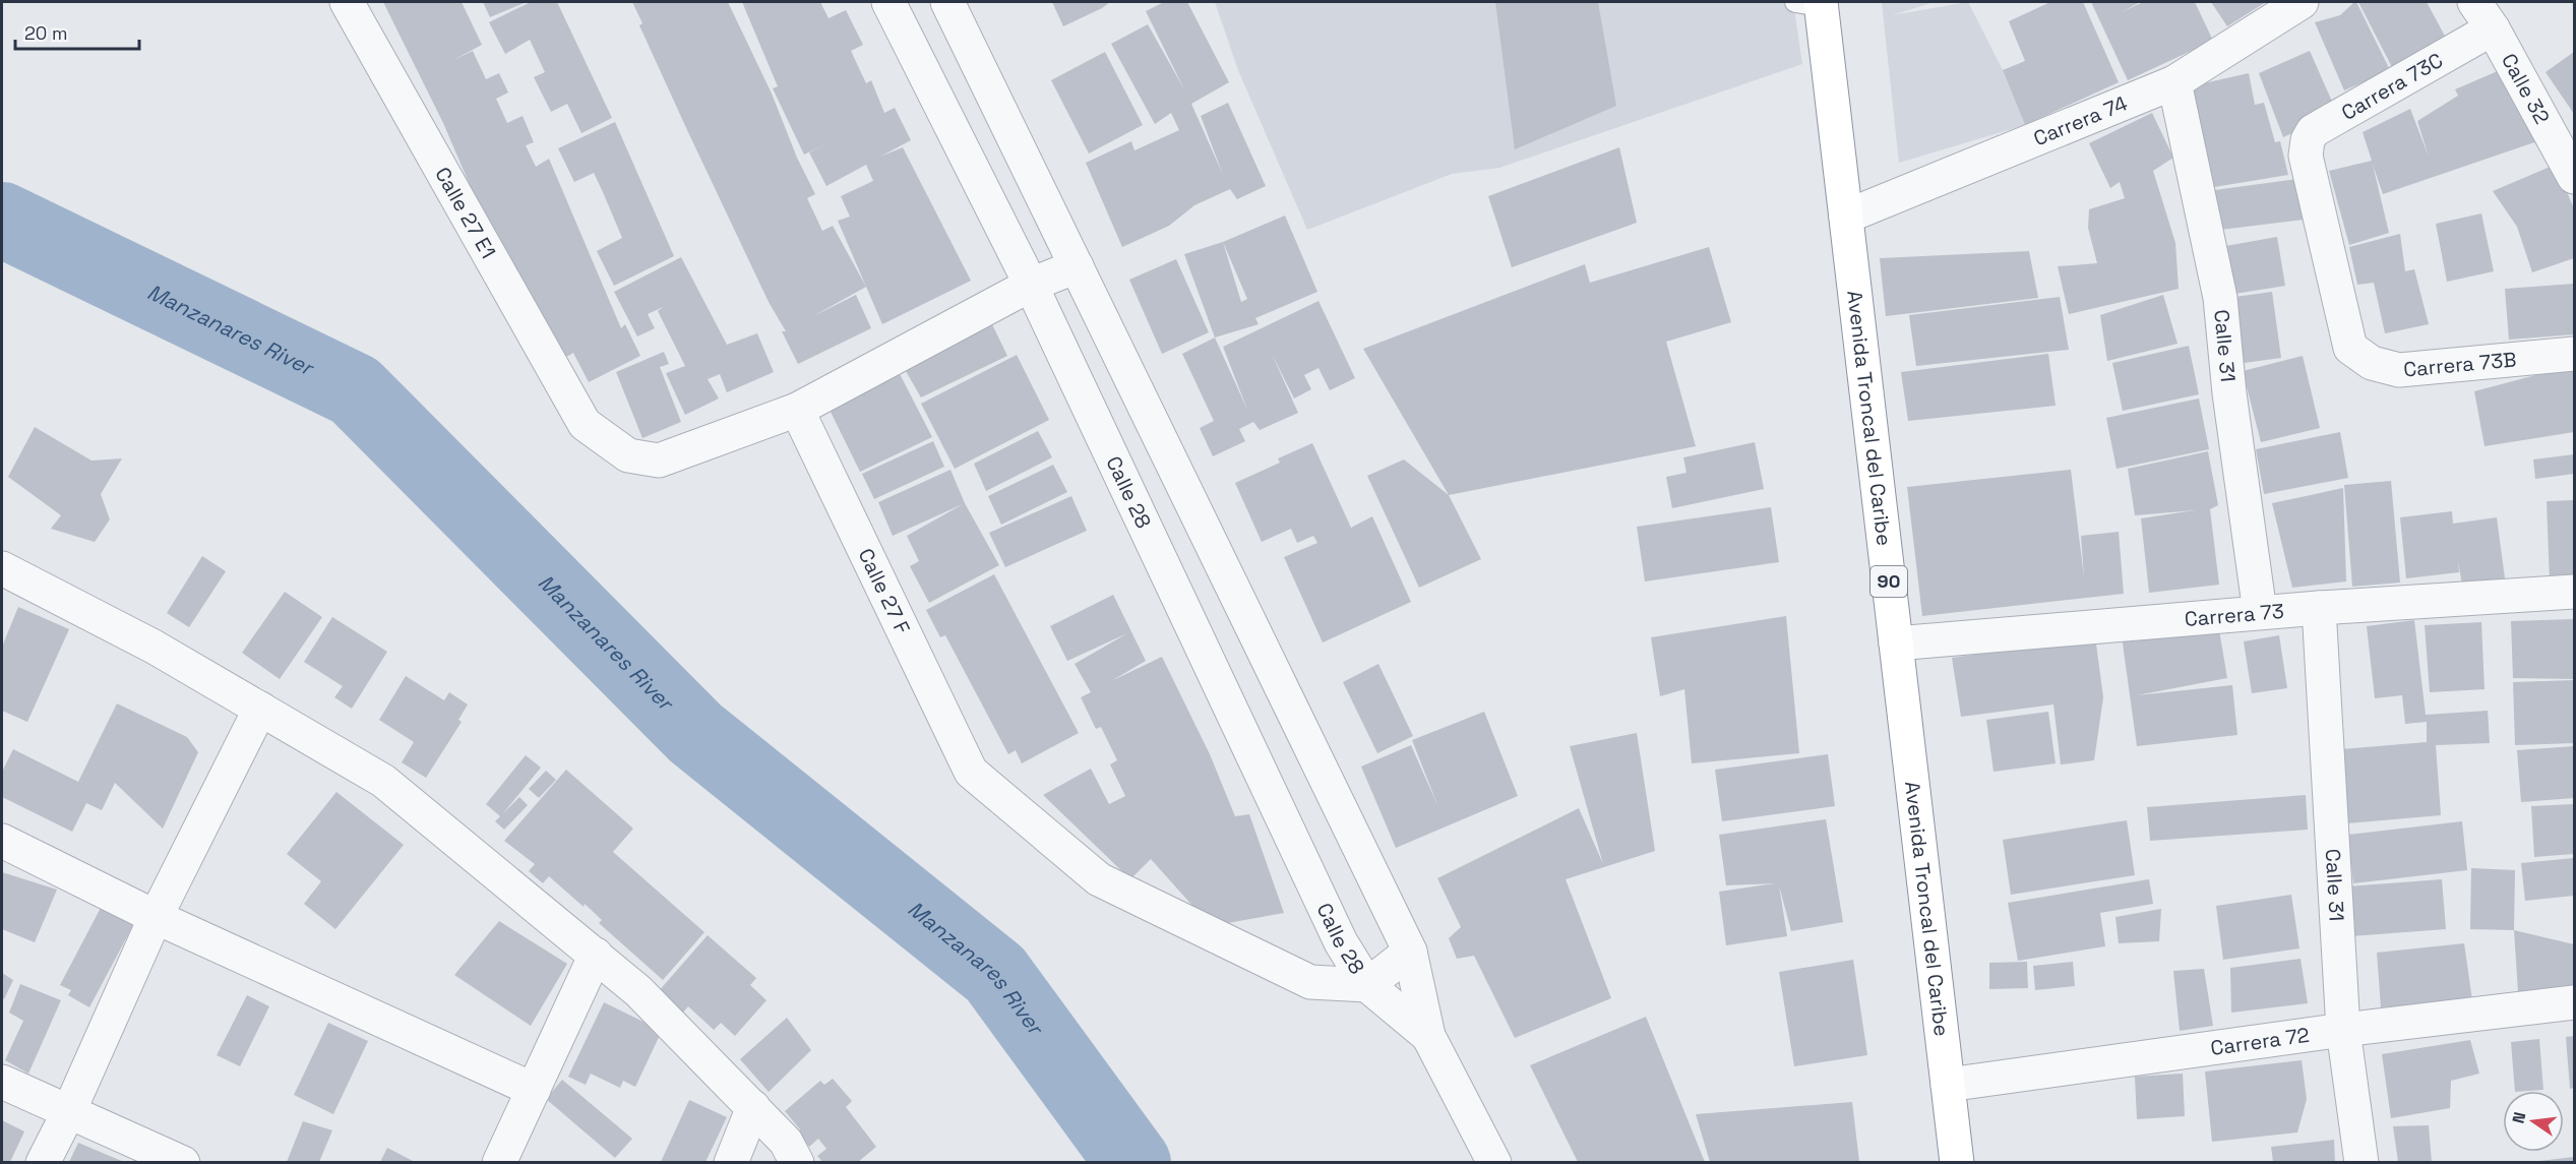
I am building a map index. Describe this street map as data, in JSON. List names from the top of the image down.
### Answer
{
  "streets": {
    "highway": ["Avenida Troncal del Caribe", "90"],
    "street": [
      "Carrera 73C",
      "Calle 32",
      "Carrera 74",
      "Calle 27 E1",
      "Calle 31",
      "Carrera 73B",
      "Calle 28",
      "Calle 27 F",
      "Carrera 73",
      "Carrera 72"
    ]
  },
  "crossings": [
    ["Carrera 73C", "Calle 32"],
    ["Carrera 73C", "Carrera 73B"],
    ["Carrera 74", "Calle 31"],
    ["Carrera 74", "Avenida Troncal del Caribe"],
    ["Calle 27 E1", "Calle 27 F"],
    ["Calle 31", "Carrera 73"],
    ["Calle 31", "Carrera 72"],
    ["Avenida Troncal del Caribe", "Carrera 73"],
    ["Avenida Troncal del Caribe", "Carrera 72"],
    ["Calle 28", "Calle 27 F"]
  ],
  "water": ["Manzanares River"],
  "scale_bar": "20 m",
  "north": "left"
}
